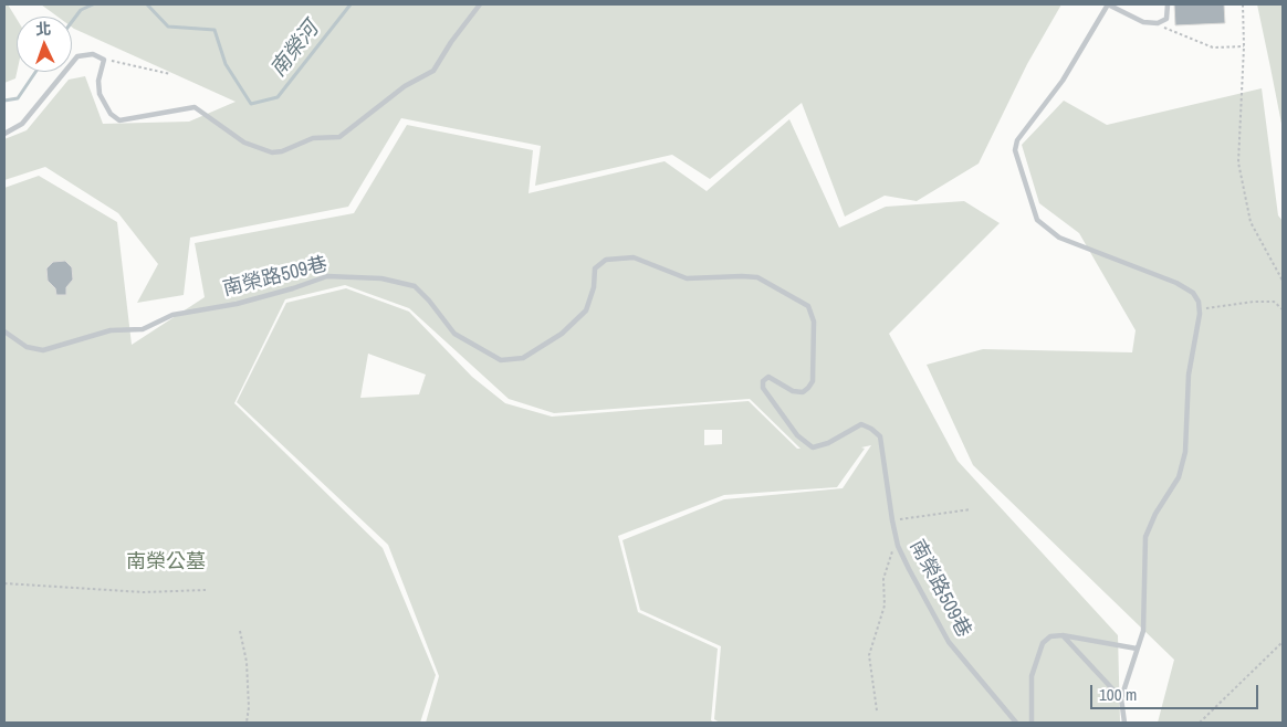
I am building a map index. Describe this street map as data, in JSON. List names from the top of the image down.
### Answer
{
  "streets": {
    "lane": ["南榮路509巷"]
  },
  "water": ["南榮河"],
  "parks": ["南榮公墓"],
  "scale_bar": "100 m",
  "north": "top"
}
